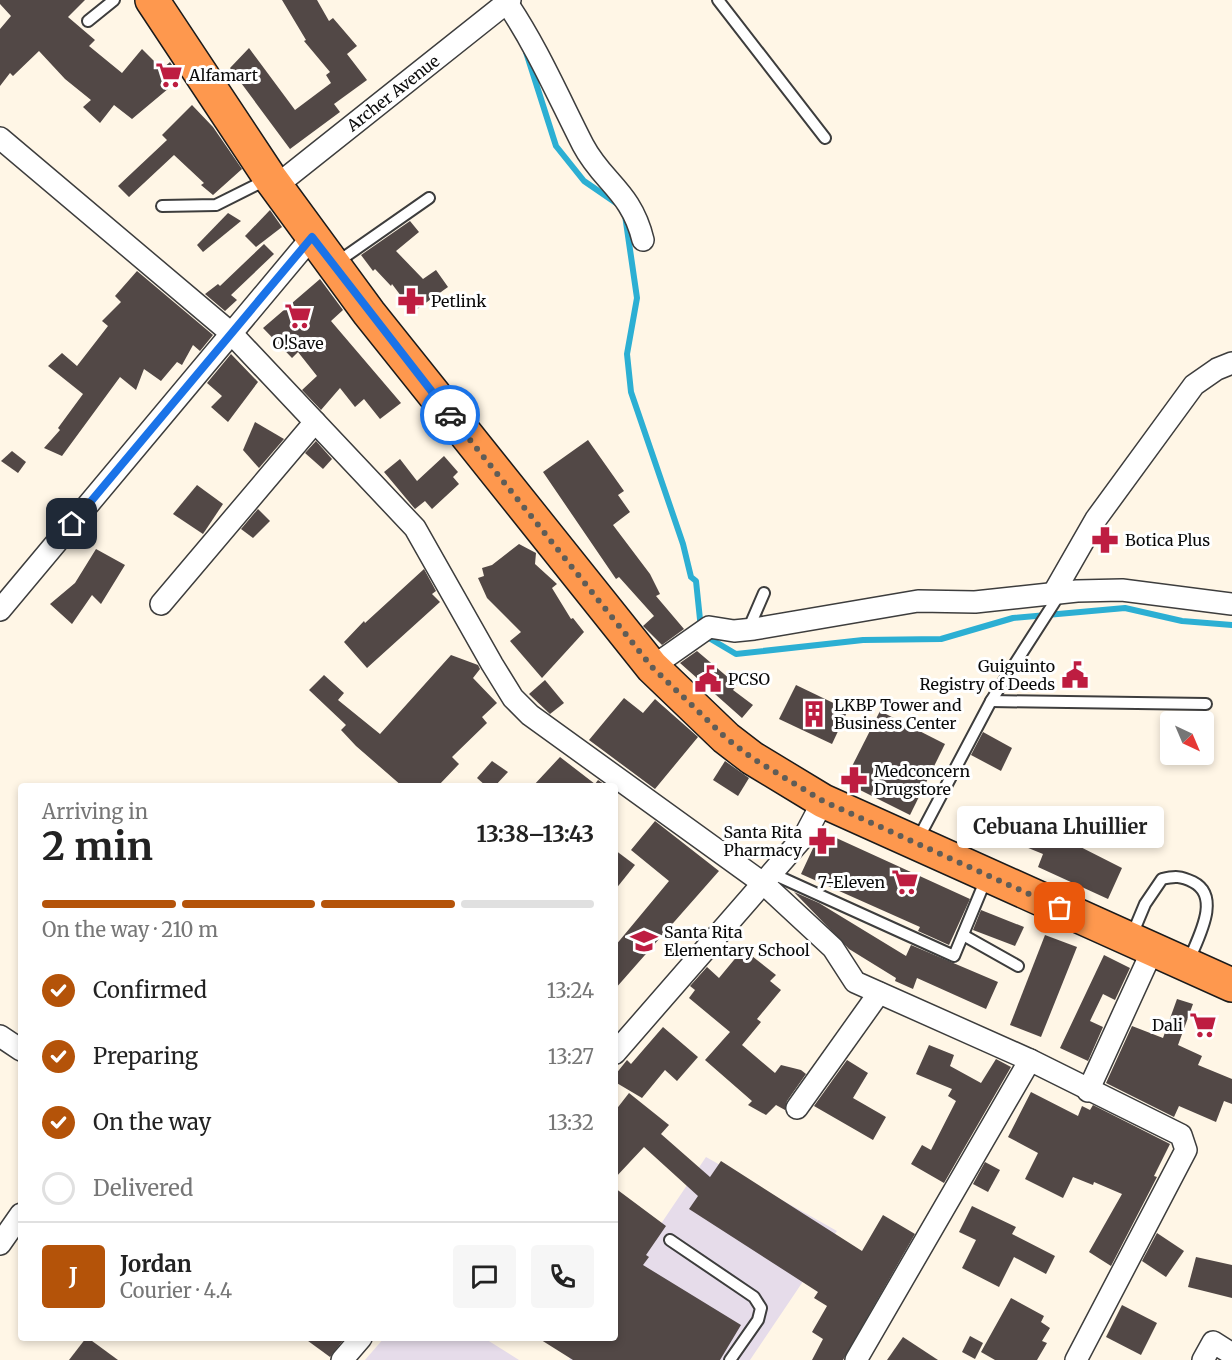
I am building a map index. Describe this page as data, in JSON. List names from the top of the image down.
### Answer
{
  "streets": {
    "street": ["Archer Avenue"]
  },
  "places": {
    "supermarket": [
      "Alfamart",
      "O!Save",
      "7-Eleven",
      "Dali"
    ],
    "pharmacy": [
      "Petlink",
      "Botica Plus",
      "Medconcern Drugstore",
      "Santa Rita Pharmacy"
    ],
    "public building": ["Guiguinto Registry of Deeds", "PCSO"],
    "building": ["LKBP Tower and Business Center"],
    "other": ["Cebuana Lhuillier"],
    "school or university": ["Santa Rita Elementary School"]
  },
  "north": "bottom right",
  "page": {
    "heading": ["2 min", "Arriving in", "13:38–13:43"],
    "panel": ["Jordan", "Courier · 4.4"],
    "bubble": "Cebuana Lhuillier",
    "bar": "On the way · 210 m",
    "list": [
      ["Confirmed", "13:24"],
      ["Preparing", "13:27"],
      ["On the way", "13:32"],
      "Delivered"
    ],
    "round": "J"
  }
}
